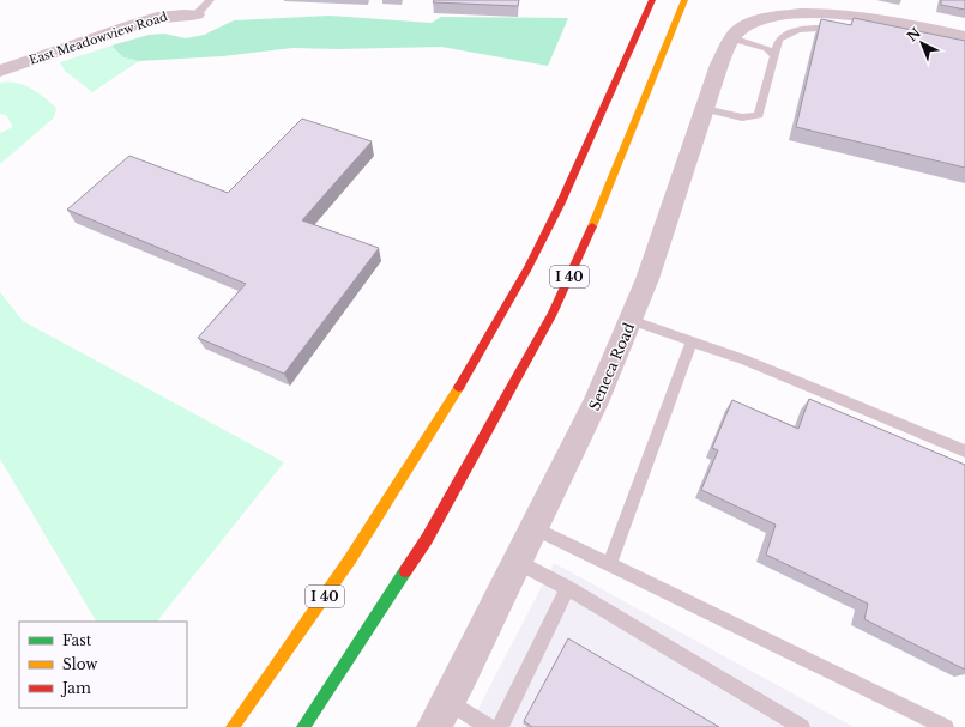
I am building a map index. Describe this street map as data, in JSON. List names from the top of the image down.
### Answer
{
  "streets": {
    "highway": ["I 40"],
    "street": ["East Meadowview Road", "Seneca Road"]
  },
  "legend": ["Fast", "Slow", "Jam"],
  "north": "top left"
}
